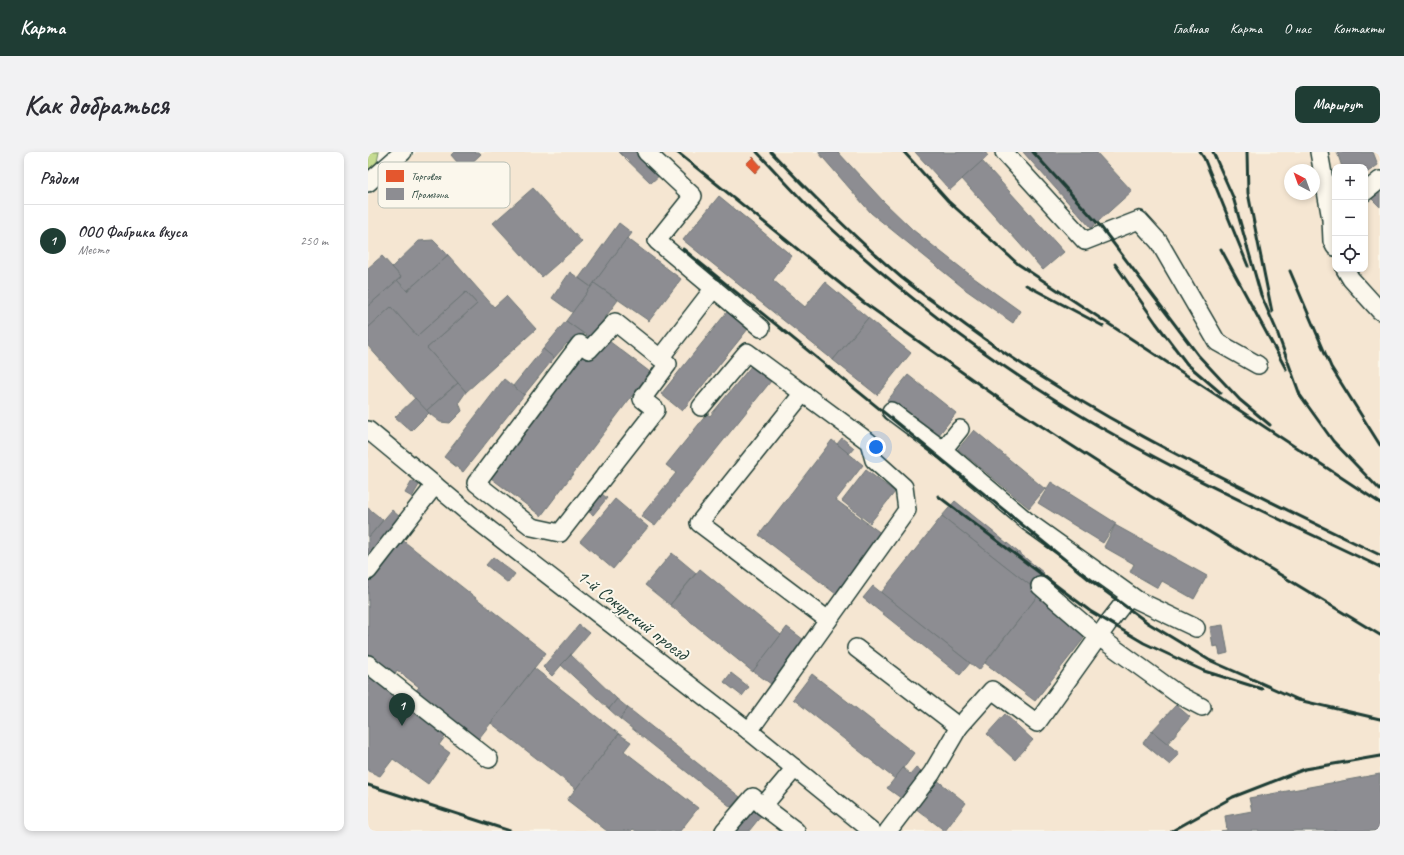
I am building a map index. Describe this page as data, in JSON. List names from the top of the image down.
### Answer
{
  "streets": {
    "street": ["1-й Сокурский проезд"]
  },
  "legend": ["Торговля", "Промзона"],
  "north": "top left",
  "page": {
    "header": "Карта",
    "nav": [
      "Главная",
      "Карта",
      "О нас",
      "Контакты"
    ],
    "buttons": "Маршрут",
    "title": "Как добраться",
    "heading": "Рядом",
    "map_buttons": ["+", "−"],
    "list": [
      {
        "mark": "1",
        "name": "ООО Фабрика вкуса",
        "note": "Место",
        "value": "250 m"
      }
    ],
    "pins": "1"
  }
}
